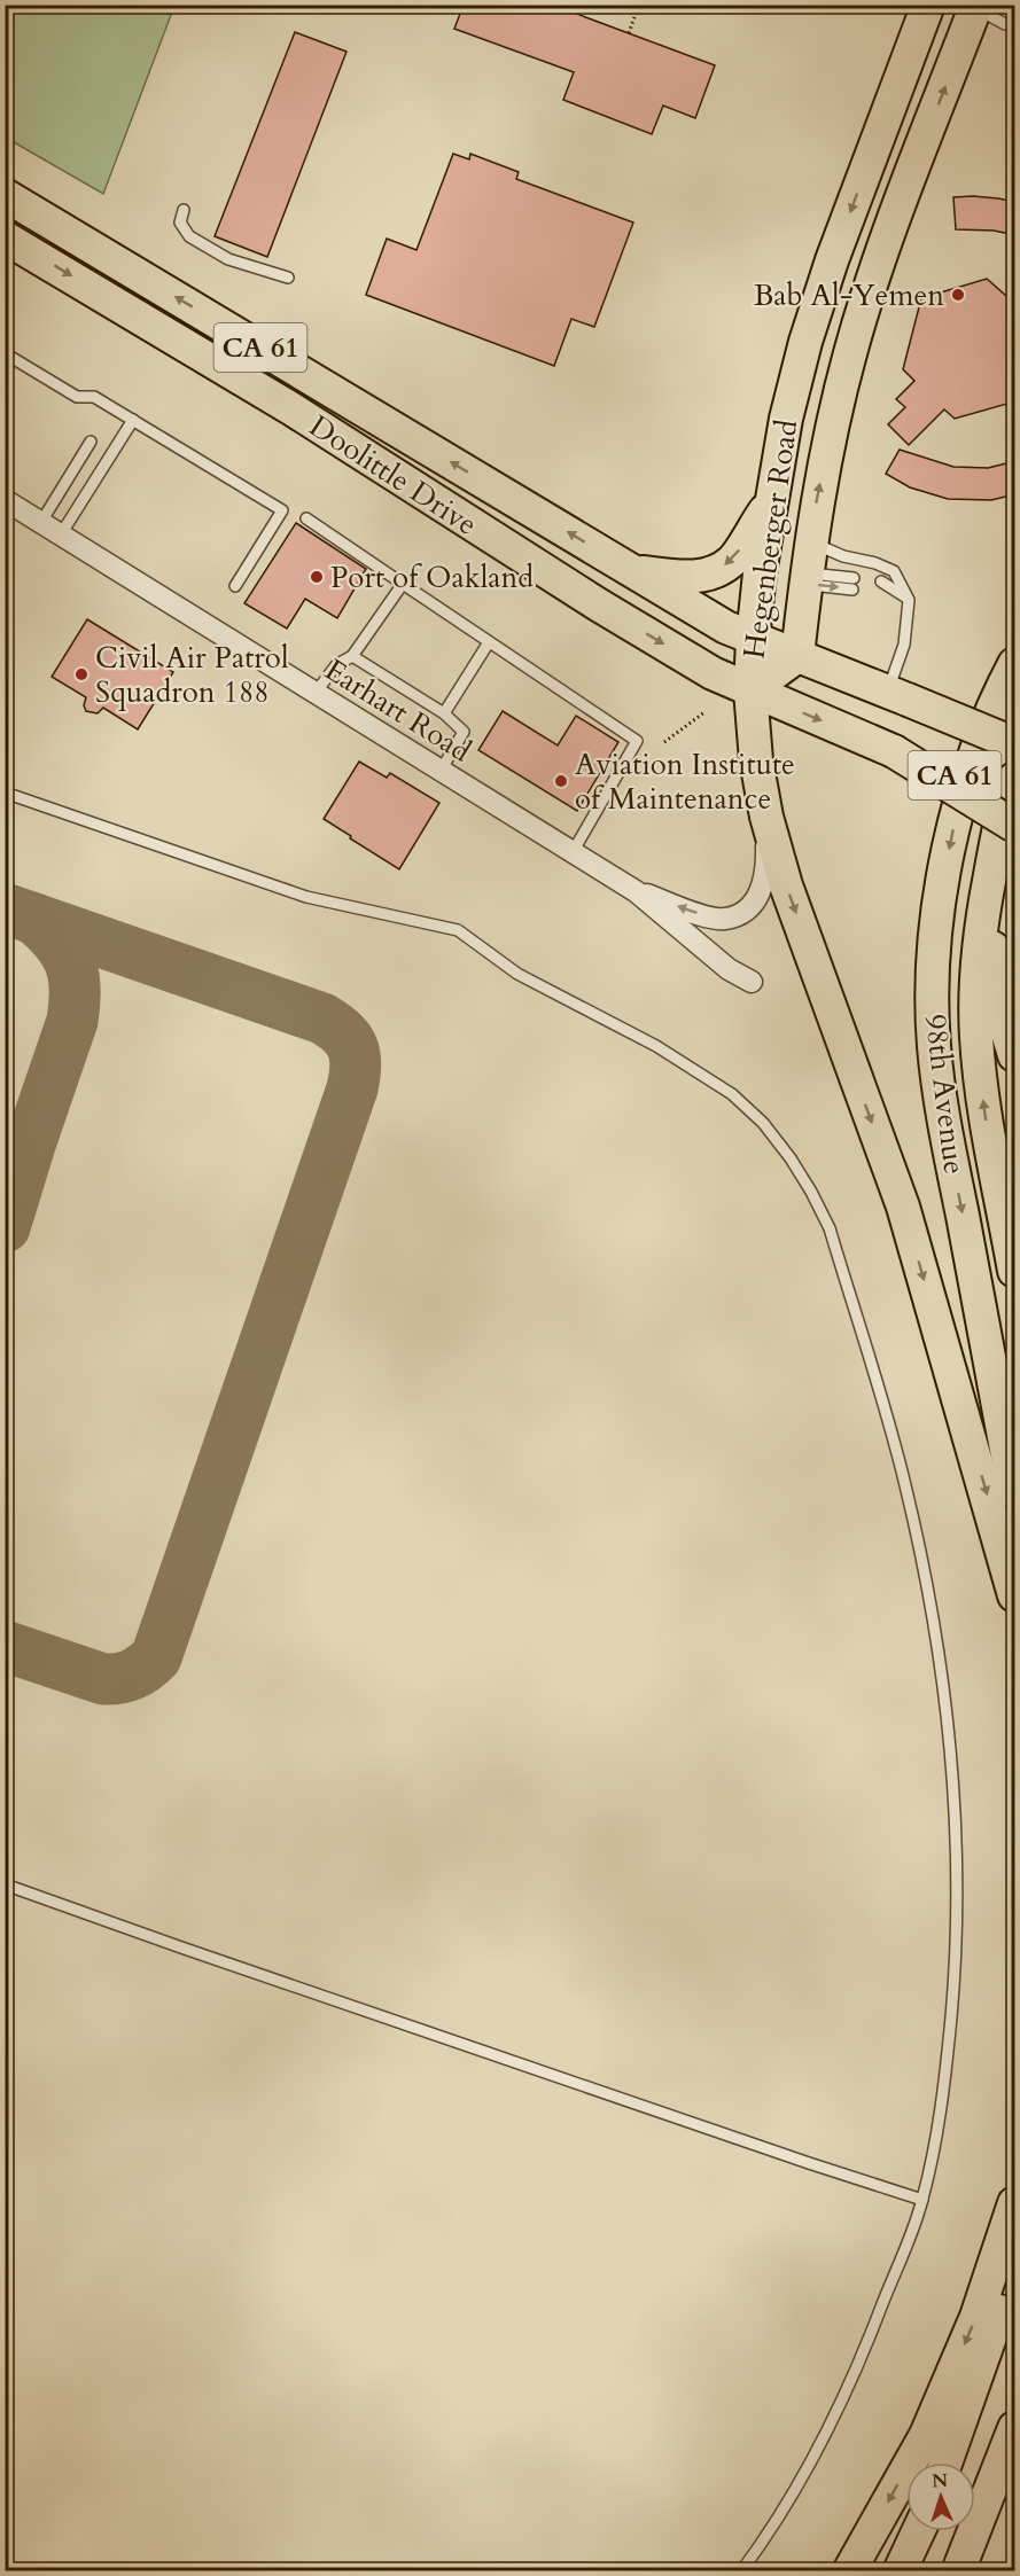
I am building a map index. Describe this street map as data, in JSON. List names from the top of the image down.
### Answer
{
  "streets": {
    "main road": [
      "CA 61",
      "Doolittle Drive",
      "Hegenberger Road",
      "98th Avenue"
    ],
    "street": ["Earhart Road"]
  },
  "crossings": [
    ["Doolittle Drive", "Hegenberger Road"]
  ],
  "places": [
    "Bab Al-Yemen",
    "Port of Oakland",
    "Civil Air Patrol Squadron 188",
    "Aviation Institute of Maintenance"
  ],
  "north": "top"
}
